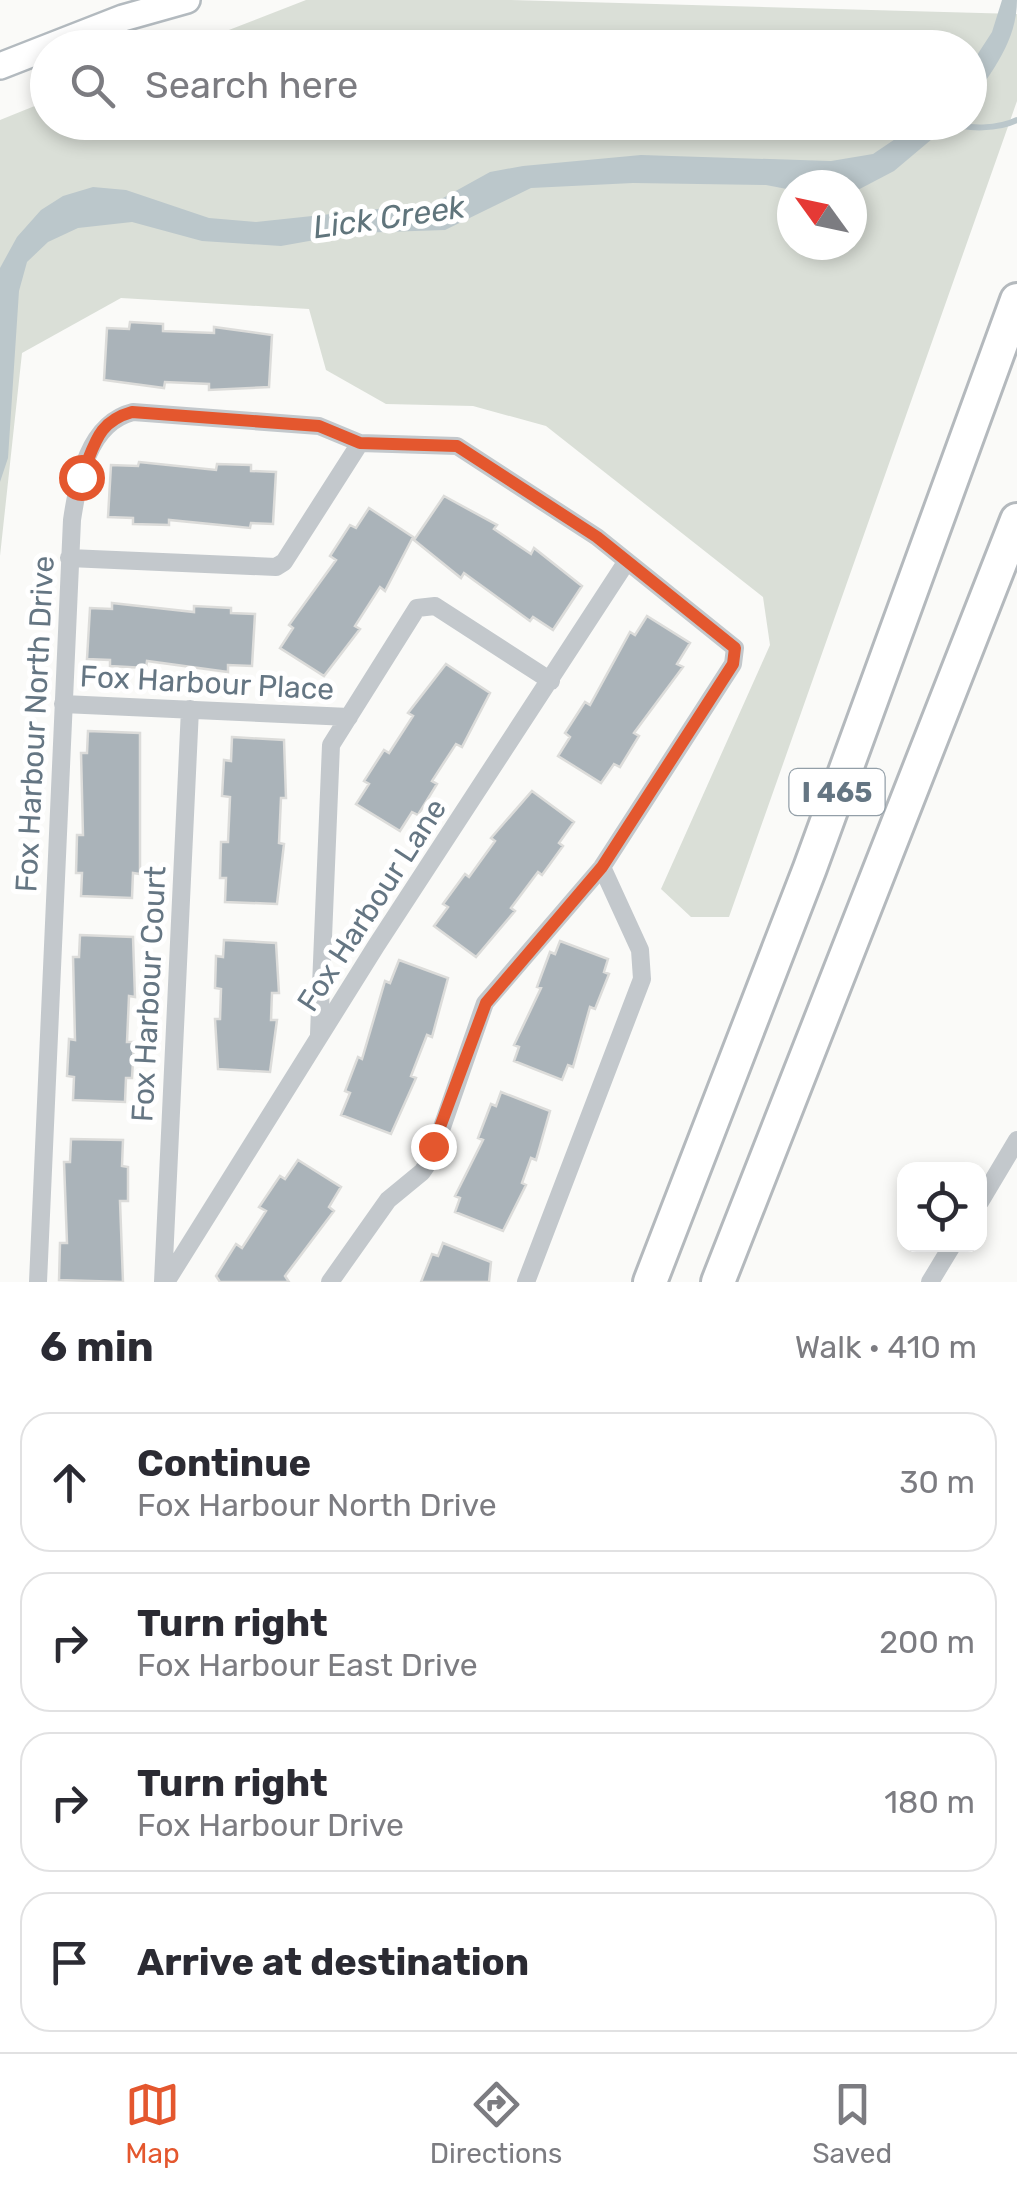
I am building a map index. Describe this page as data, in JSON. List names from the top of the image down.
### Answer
{
  "streets": {
    "highway": ["I 465"],
    "street": [
      "Fox Harbour Place",
      "Fox Harbour North Drive",
      "Fox Harbour Lane",
      "Fox Harbour Court"
    ]
  },
  "crossings": [
    ["Fox Harbour Place", "Fox Harbour North Drive"],
    ["Fox Harbour Place", "Fox Harbour Court"],
    ["Fox Harbour Lane", "Fox Harbour Court"]
  ],
  "water": ["Lick Creek"],
  "north": "top left",
  "page": {
    "search": "Search here",
    "heading": ["6 min", "Walk · 410 m"],
    "list": [
      ["Continue", "Fox Harbour North Drive", "30 m"],
      ["Turn right", "Fox Harbour East Drive", "200 m"],
      ["Turn right", "Fox Harbour Drive", "180 m"],
      "Arrive at destination"
    ],
    "nav": ["Map", "Directions", "Saved"]
  }
}
